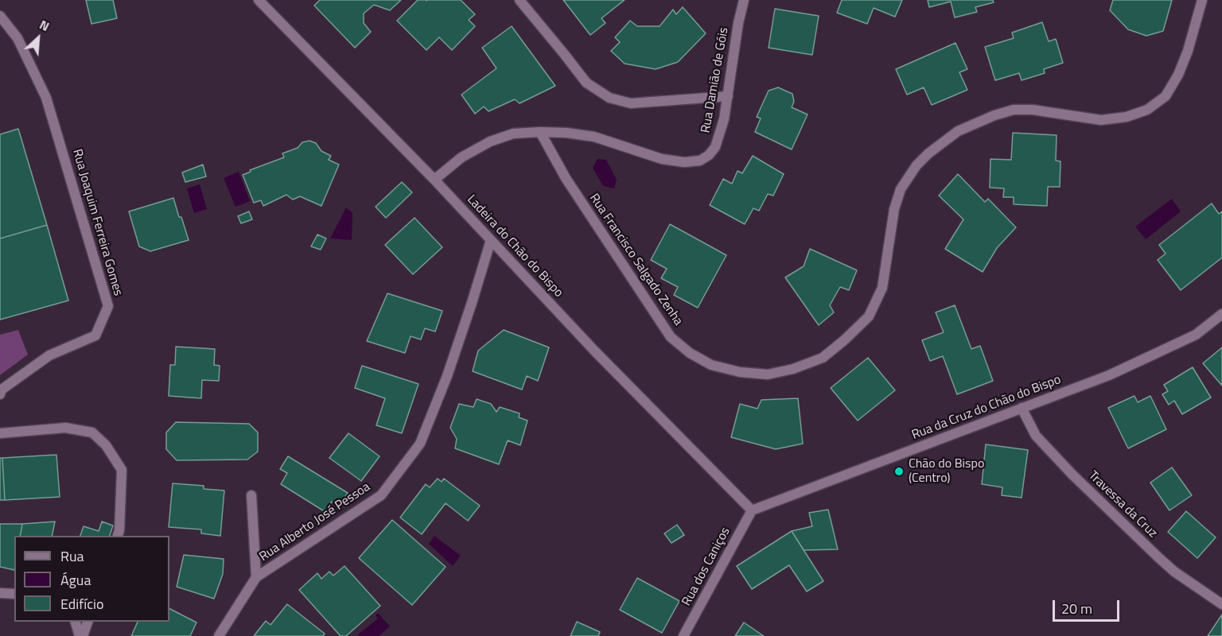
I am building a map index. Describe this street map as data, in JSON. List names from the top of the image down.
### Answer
{
  "streets": {
    "street": [
      "Rua Damião de Góis",
      "Rua Joaquim Ferreira Gomes",
      "Ladeira do Chão do Bispo",
      "Rua Francisco Salgado Zenha",
      "Rua da Cruz do Chão do Bispo",
      "Travessa da Cruz",
      "Rua Alberto José Pessoa",
      "Rua dos Caniços"
    ]
  },
  "crossings": [
    ["Rua Damião de Góis", "Ladeira do Chão do Bispo"],
    ["Rua Damião de Góis", "Rua Francisco Salgado Zenha"],
    ["Ladeira do Chão do Bispo", "Rua da Cruz do Chão do Bispo"],
    ["Ladeira do Chão do Bispo", "Rua Alberto José Pessoa"],
    ["Ladeira do Chão do Bispo", "Rua dos Caniços"],
    ["Rua da Cruz do Chão do Bispo", "Travessa da Cruz"],
    ["Rua da Cruz do Chão do Bispo", "Rua dos Caniços"]
  ],
  "places": ["Chão do Bispo (Centro)"],
  "legend": ["Rua", "Água", "Edifício"],
  "scale_bar": "20 m",
  "north": "top right"
}
